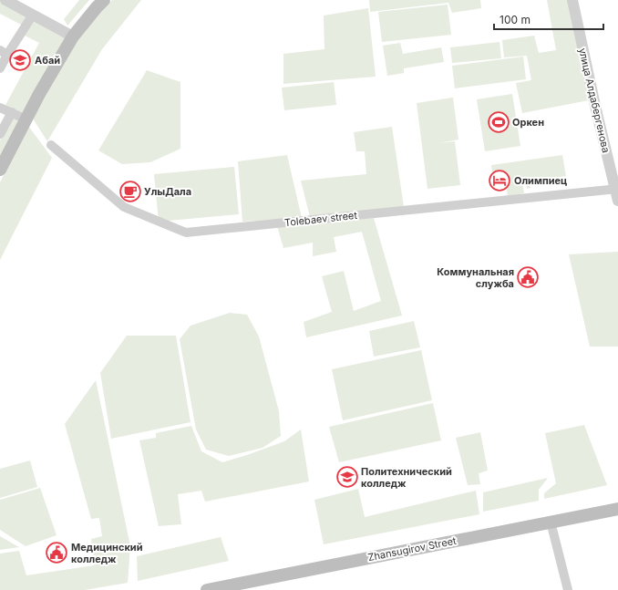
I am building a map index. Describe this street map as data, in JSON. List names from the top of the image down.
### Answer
{
  "streets": {
    "main road": ["Zhansugirov Street"],
    "street": ["улица Алдабергенова", "Tolebaev street"]
  },
  "crossings": [
    ["улица Алдабергенова", "Tolebaev street"]
  ],
  "places": {
    "school or university": ["Абай", "Политехнический колледж"],
    "sports": ["Оркен"],
    "hotel": ["Олимпиец"],
    "cafe": ["УлыДала"],
    "public building": ["Коммунальная служба", "Медицинский колледж"]
  },
  "scale_bar": "100 m"
}
